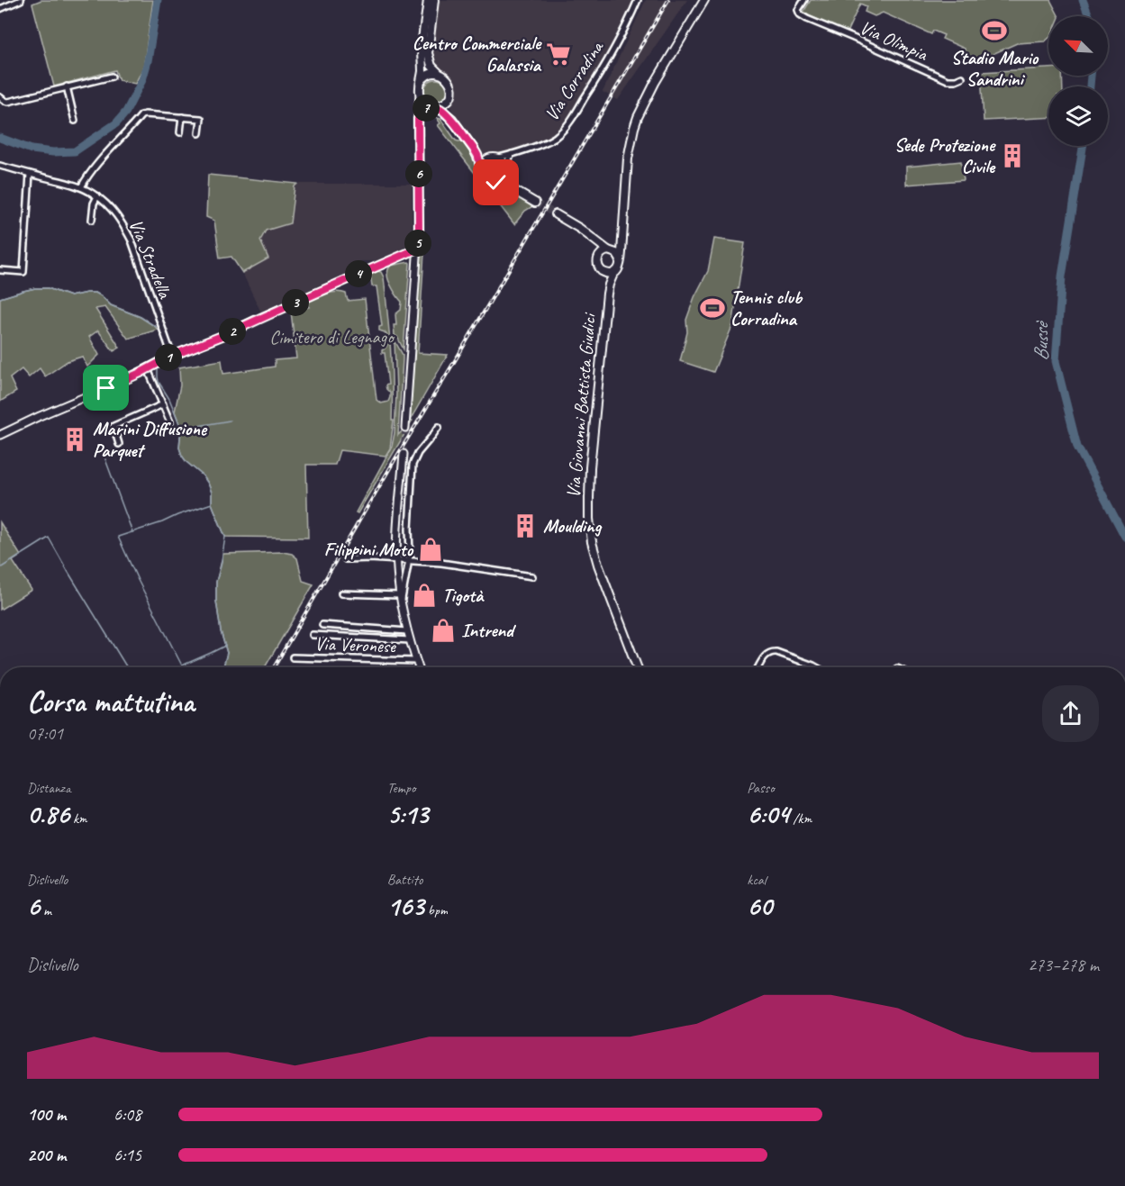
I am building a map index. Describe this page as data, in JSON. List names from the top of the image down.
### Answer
{
  "streets": {
    "main road": ["Via Giovanni Battista Giudici"],
    "street": [
      "Via Olimpia",
      "Via Corradina",
      "Via Stradella",
      "Via Veronese"
    ]
  },
  "water": ["Bussè"],
  "parks": ["Cimitero di Legnago"],
  "places": {
    "sports": ["Stadio Mario Sandrini", "Tennis club Corradina"],
    "supermarket": ["Centro Commerciale Galassia"],
    "building": ["Sede Protezione Civile", "Marini Diffusione Parquet", "Moulding"],
    "shop": ["Filippini Moto", "Tigotà", "Intrend"]
  },
  "north": "top left",
  "page": {
    "pins": [
      "7",
      "6",
      "5",
      "4",
      "3",
      "2",
      "1"
    ],
    "heading": ["Corsa mattutina", "07:01"],
    "stats": [
      ["Distanza", "0.86 km"],
      ["Tempo", "5:13"],
      ["Passo", "6:04 /km"],
      ["Dislivello", "6 m"],
      ["Battito", "163 bpm"],
      ["kcal", "60"]
    ],
    "chart": ["Dislivello", "273–278 m"],
    "list": [
      {
        "name": "100 m",
        "note": "6:08"
      },
      {
        "name": "200 m",
        "note": "6:15"
      }
    ]
  }
}
